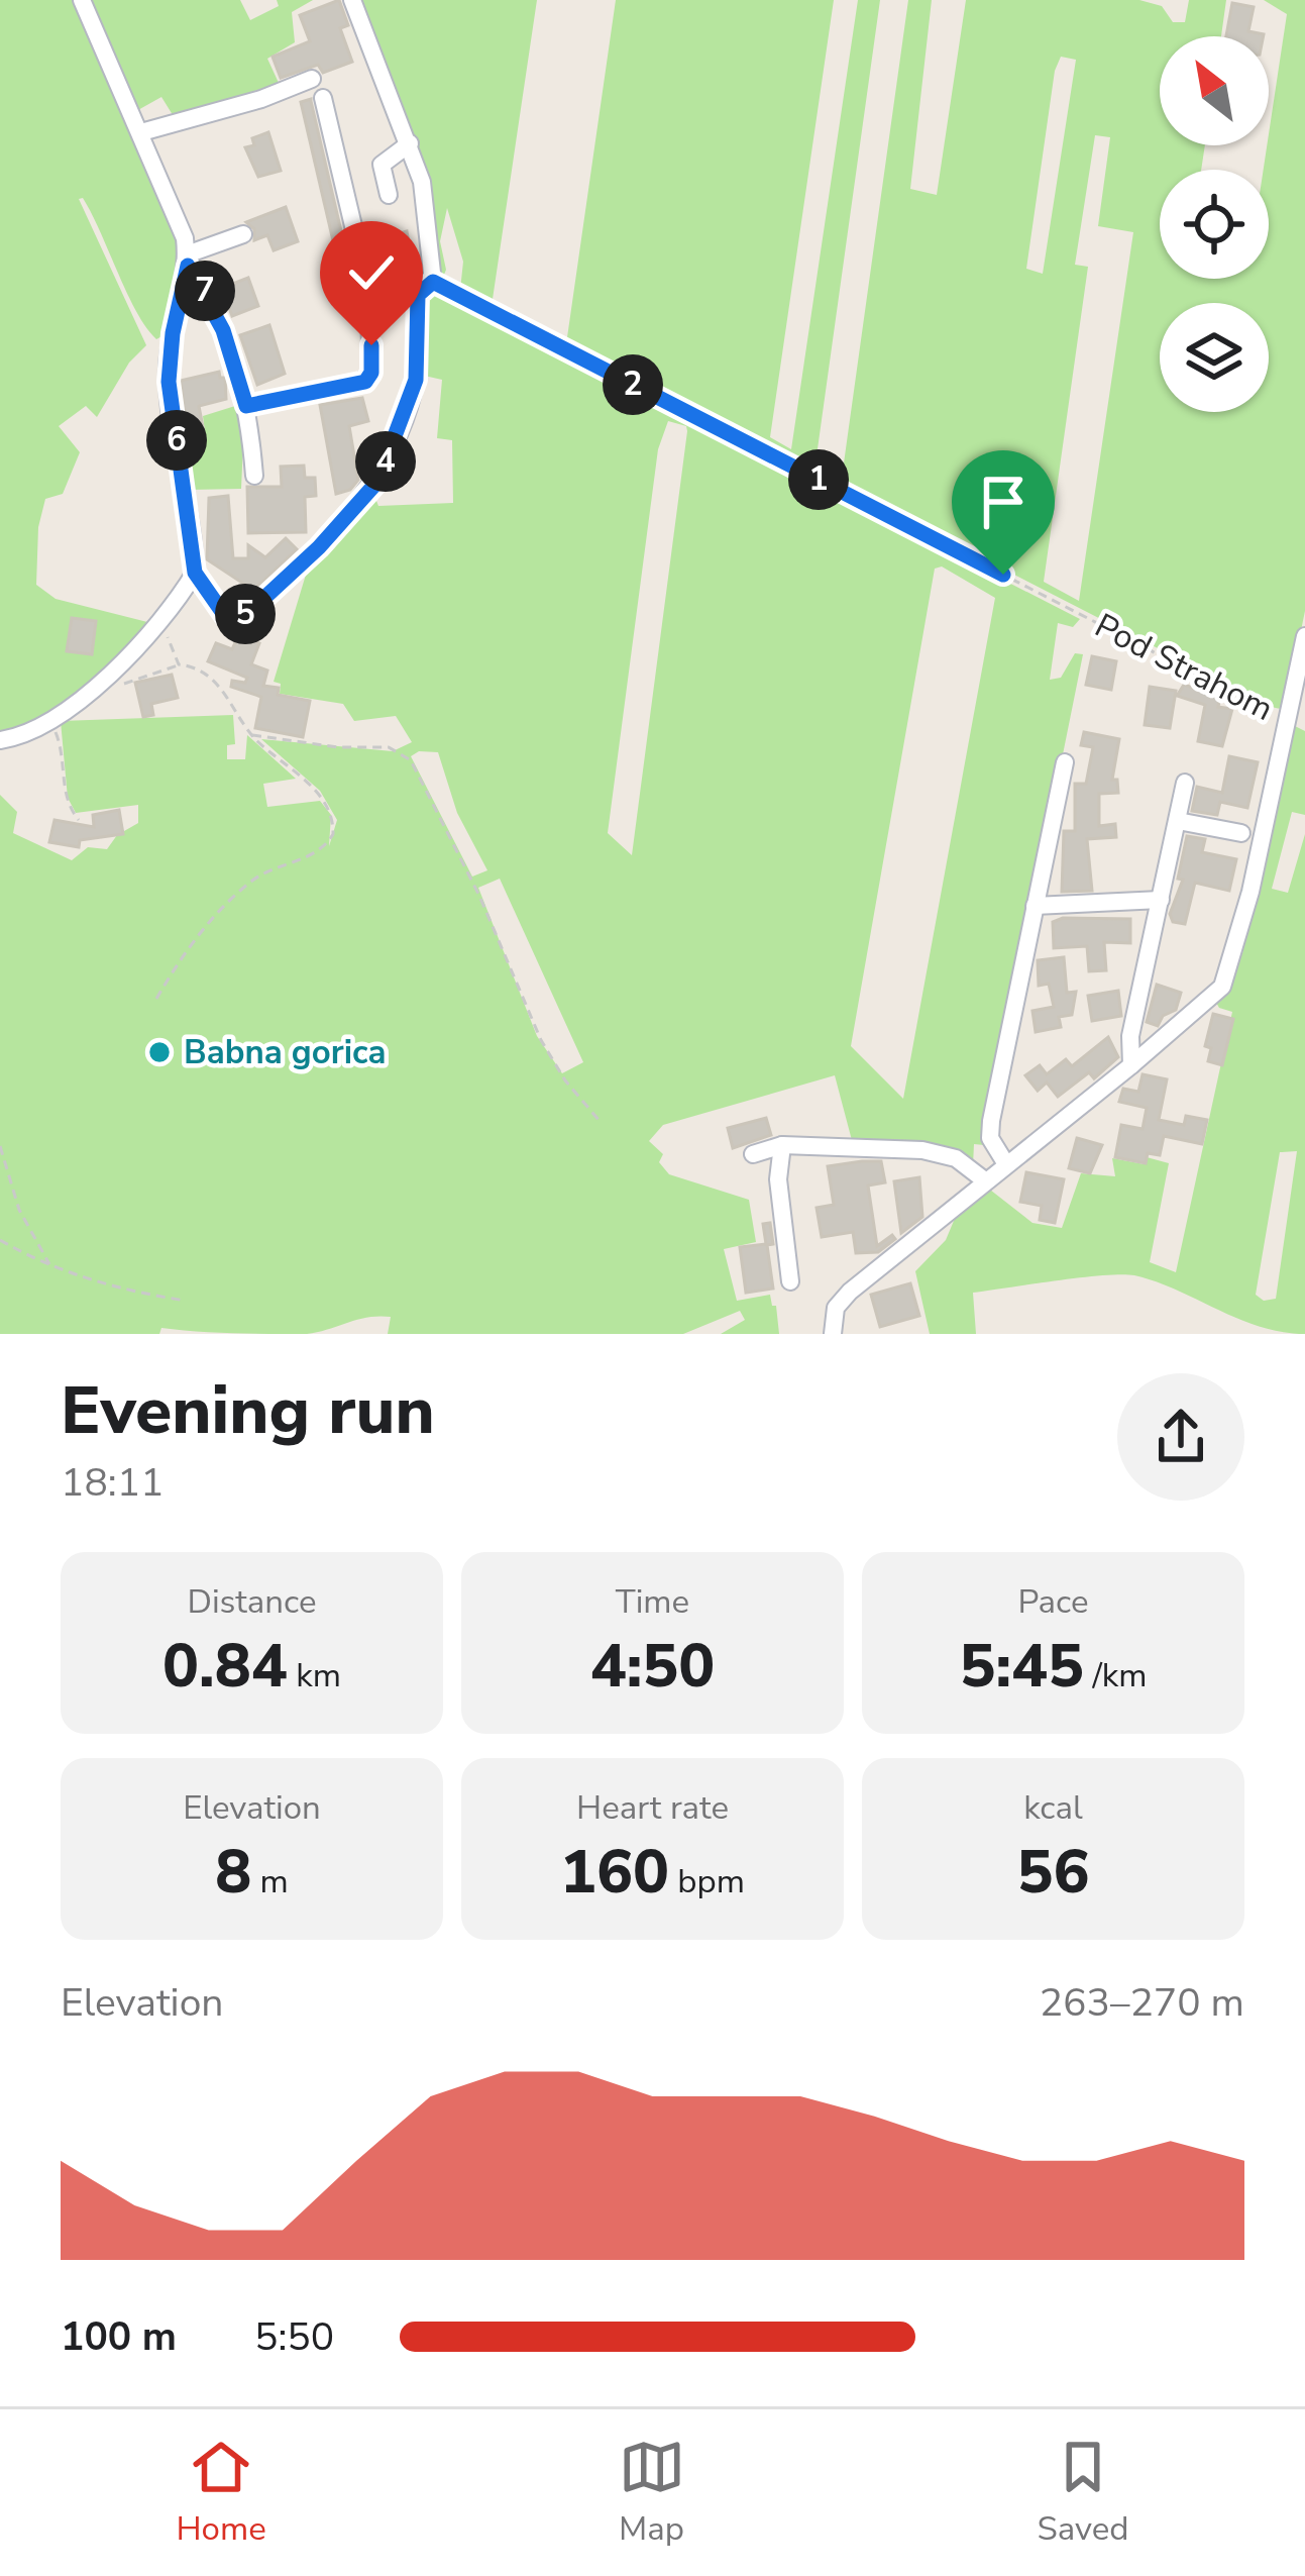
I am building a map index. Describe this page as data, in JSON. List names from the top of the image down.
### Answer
{
  "streets": {
    "street": ["Pod Strahom"]
  },
  "places": ["Babna gorica"],
  "north": "top left",
  "page": {
    "pins": [
      "7",
      "2",
      "6",
      "4",
      "1",
      "5"
    ],
    "heading": ["Evening run", "18:11"],
    "stats": [
      ["Distance", "0.84 km"],
      ["Time", "4:50"],
      ["Pace", "5:45 /km"],
      ["Elevation", "8 m"],
      ["Heart rate", "160 bpm"],
      ["kcal", "56"]
    ],
    "chart": ["Elevation", "263–270 m"],
    "list": [
      {
        "name": "100 m",
        "note": "5:50"
      }
    ],
    "tabs": ["Home", "Map", "Saved"]
  }
}
